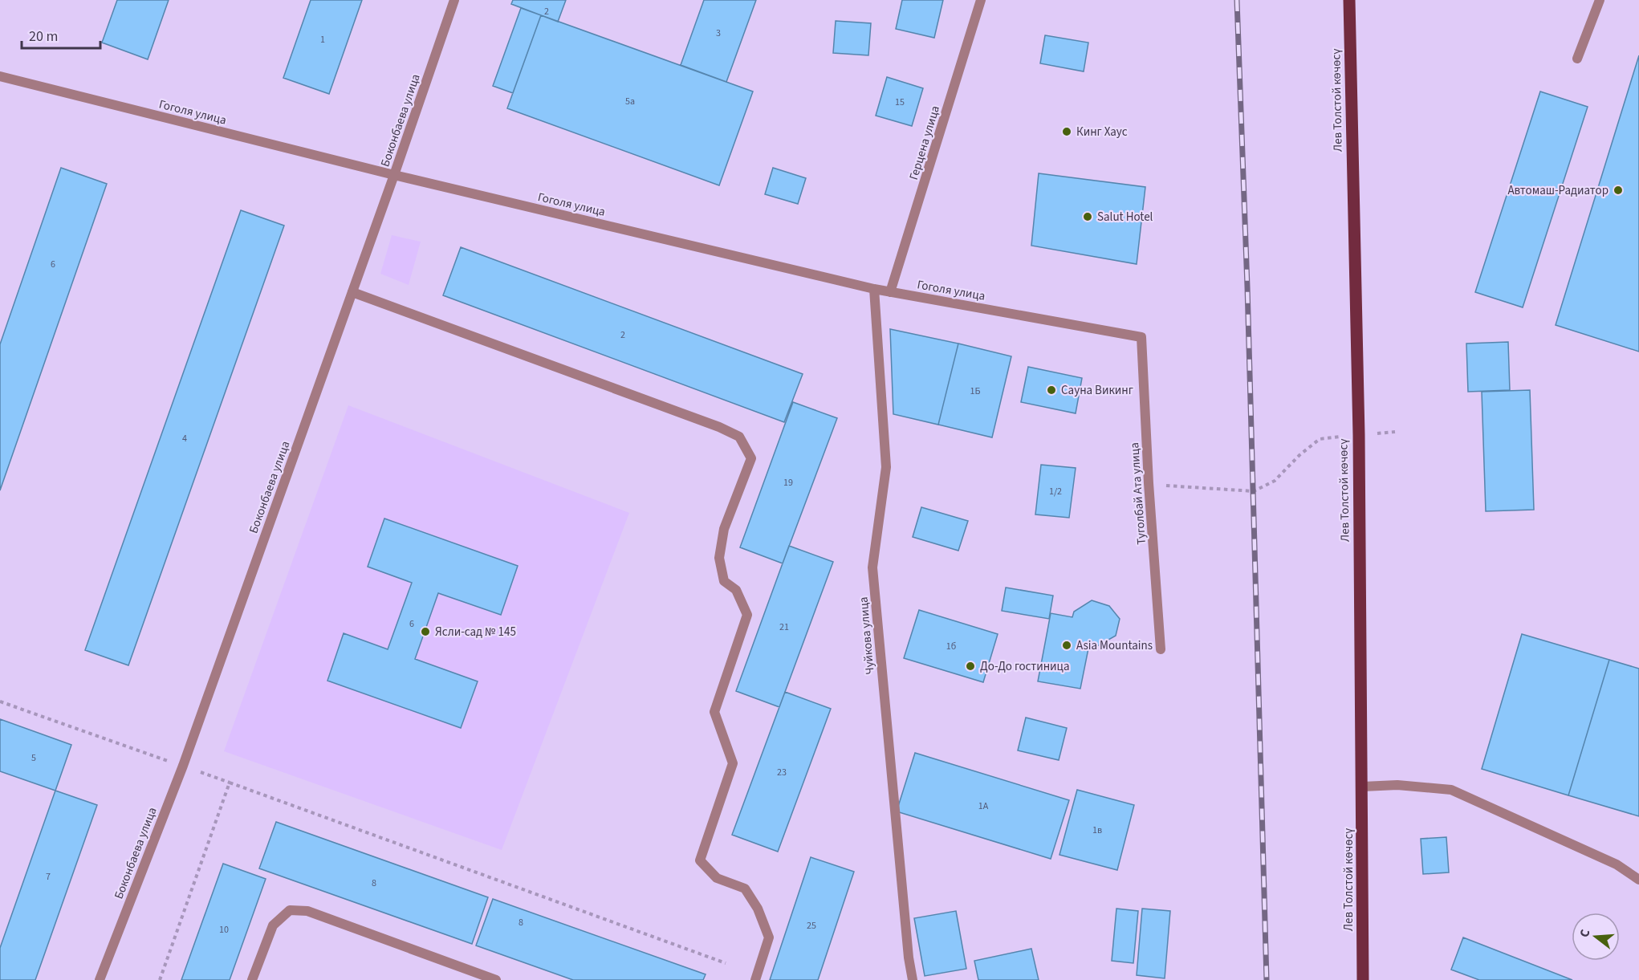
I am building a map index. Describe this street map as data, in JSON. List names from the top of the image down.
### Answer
{
  "streets": {
    "main road": ["Лев Толстой көчөсү"],
    "street": [
      "Гоголя улица",
      "Боконбаева улица",
      "Герцена улица",
      "Туголбай Ата улица",
      "Чуйкова улица"
    ]
  },
  "crossings": [
    ["Гоголя улица", "Боконбаева улица"],
    ["Гоголя улица", "Герцена улица"],
    ["Гоголя улица", "Туголбай Ата улица"],
    ["Гоголя улица", "Чуйкова улица"]
  ],
  "places": [
    "Кинг Хаус",
    "Автомаш-Радиатор",
    "Salut Hotel",
    "Сауна Викинг",
    "Ясли-сад № 145",
    "Asia Mountains",
    "До-До гостиница"
  ],
  "house_numbers": [
    "2",
    "3",
    "1",
    "5а",
    "15",
    "6",
    "2",
    "1Б",
    "4",
    "19",
    "1/2",
    "6",
    "21",
    "1б",
    "5",
    "23",
    "1А",
    "1в",
    "7",
    "8",
    "8",
    "25",
    "10"
  ],
  "scale_bar": "20 m",
  "north": "left"
}
